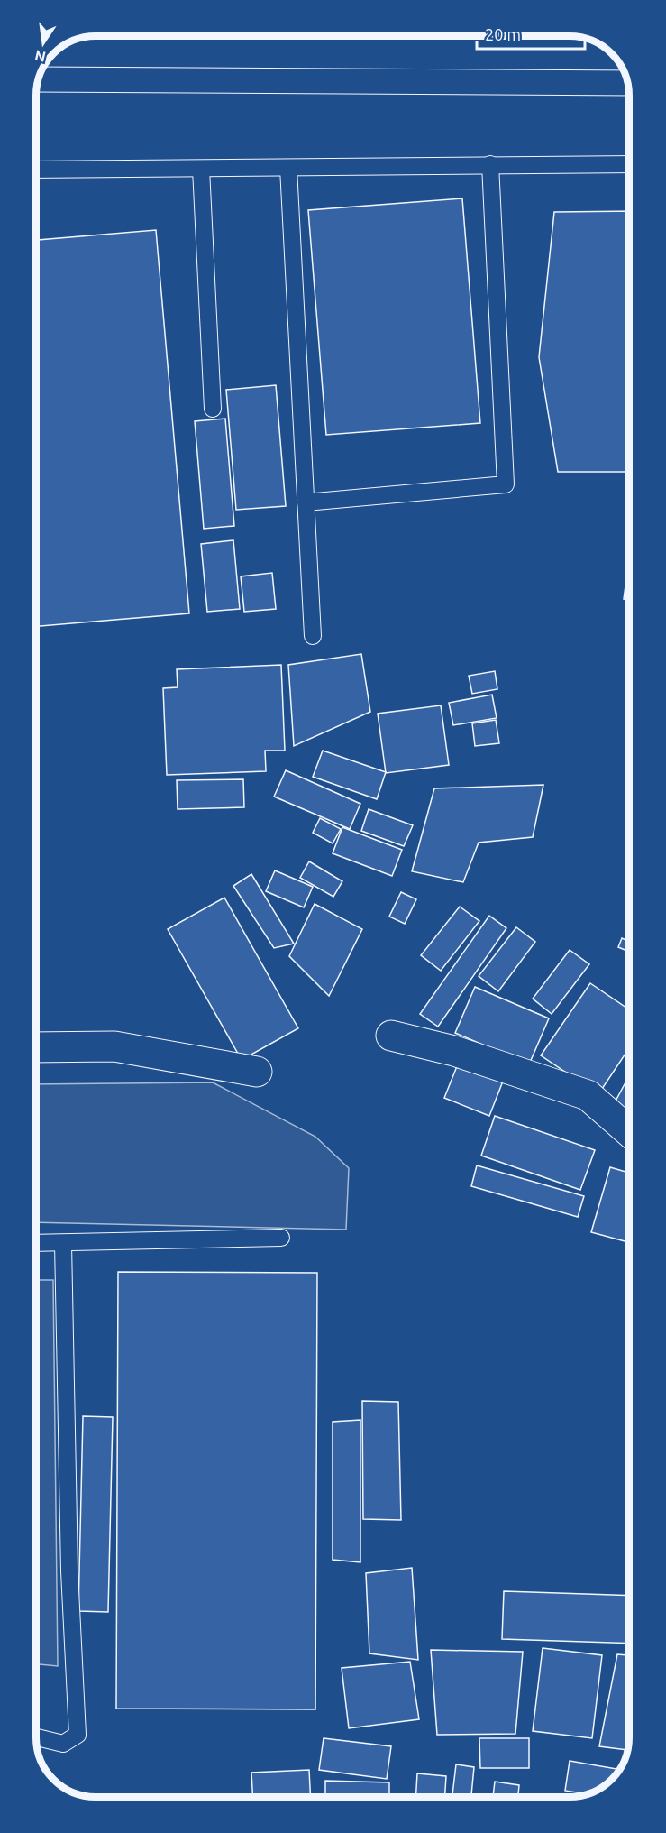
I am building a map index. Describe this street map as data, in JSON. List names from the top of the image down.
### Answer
{
  "scale_bar": "20 m",
  "north": "bottom"
}
